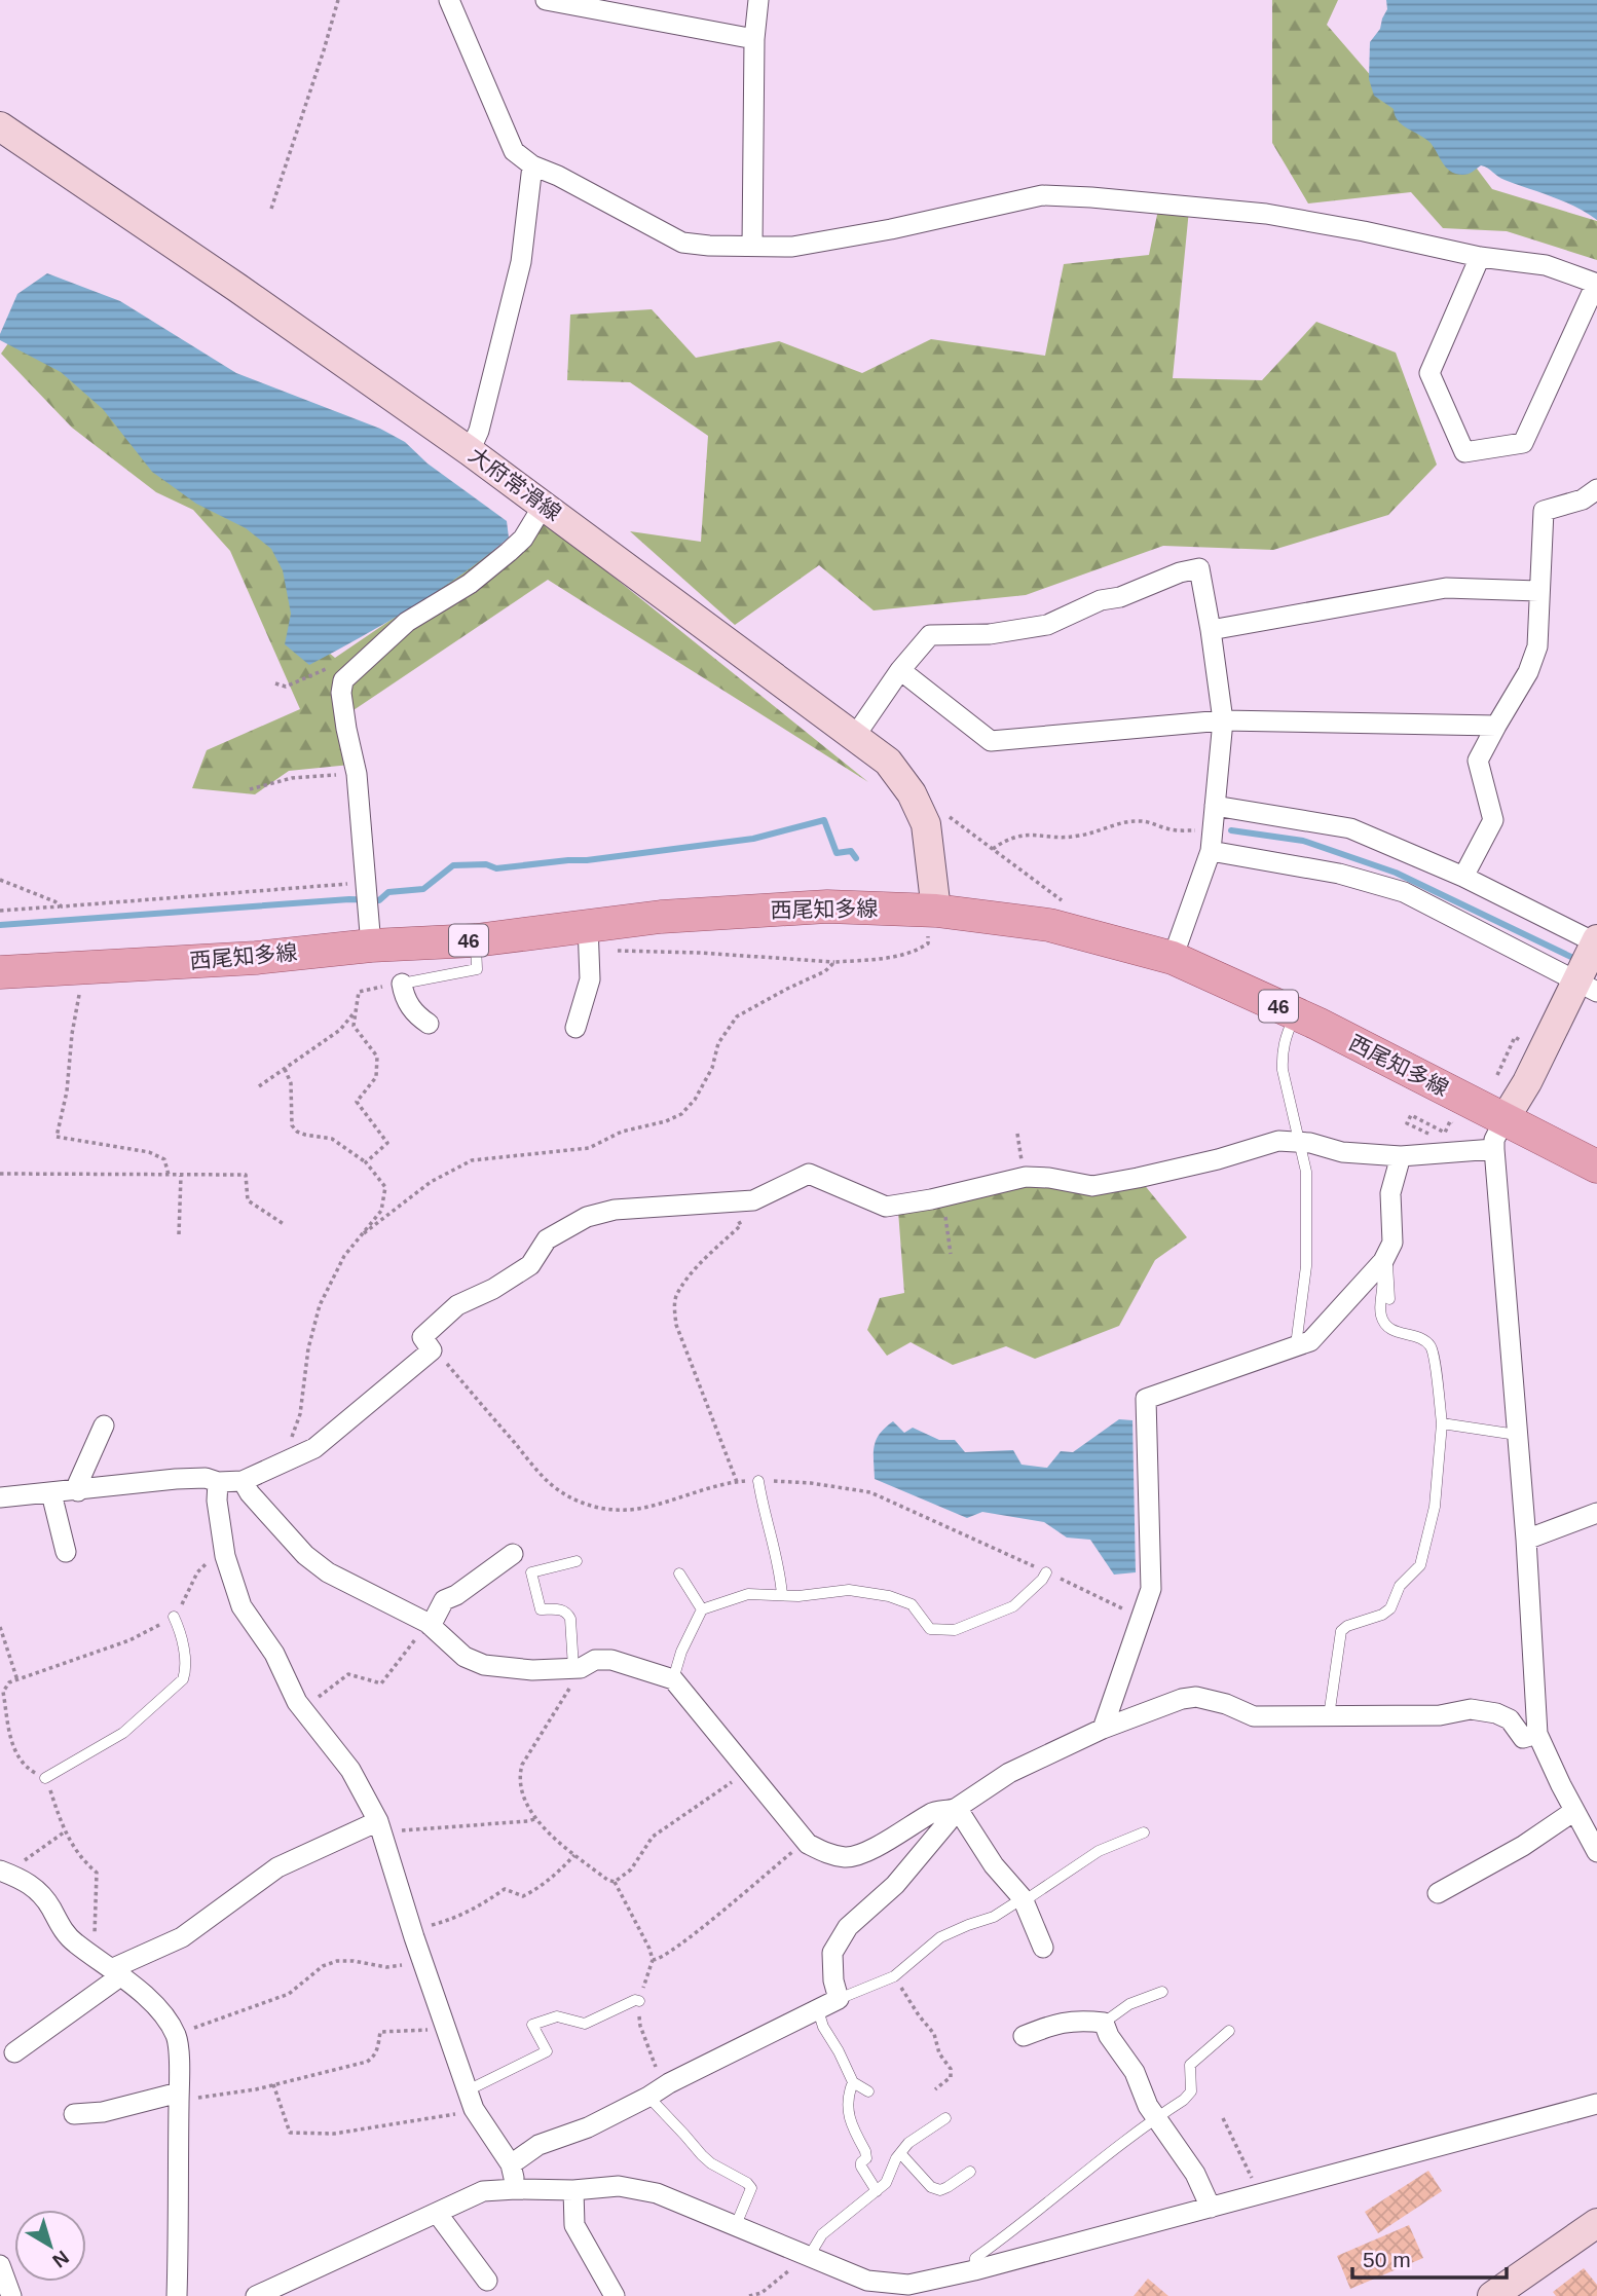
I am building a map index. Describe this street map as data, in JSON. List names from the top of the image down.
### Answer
{
  "streets": {
    "main road": ["大府常滑線", "西尾知多線", "46"]
  },
  "crossings": [
    ["大府常滑線", "西尾知多線"]
  ],
  "scale_bar": "50 m",
  "north": "bottom right"
}
